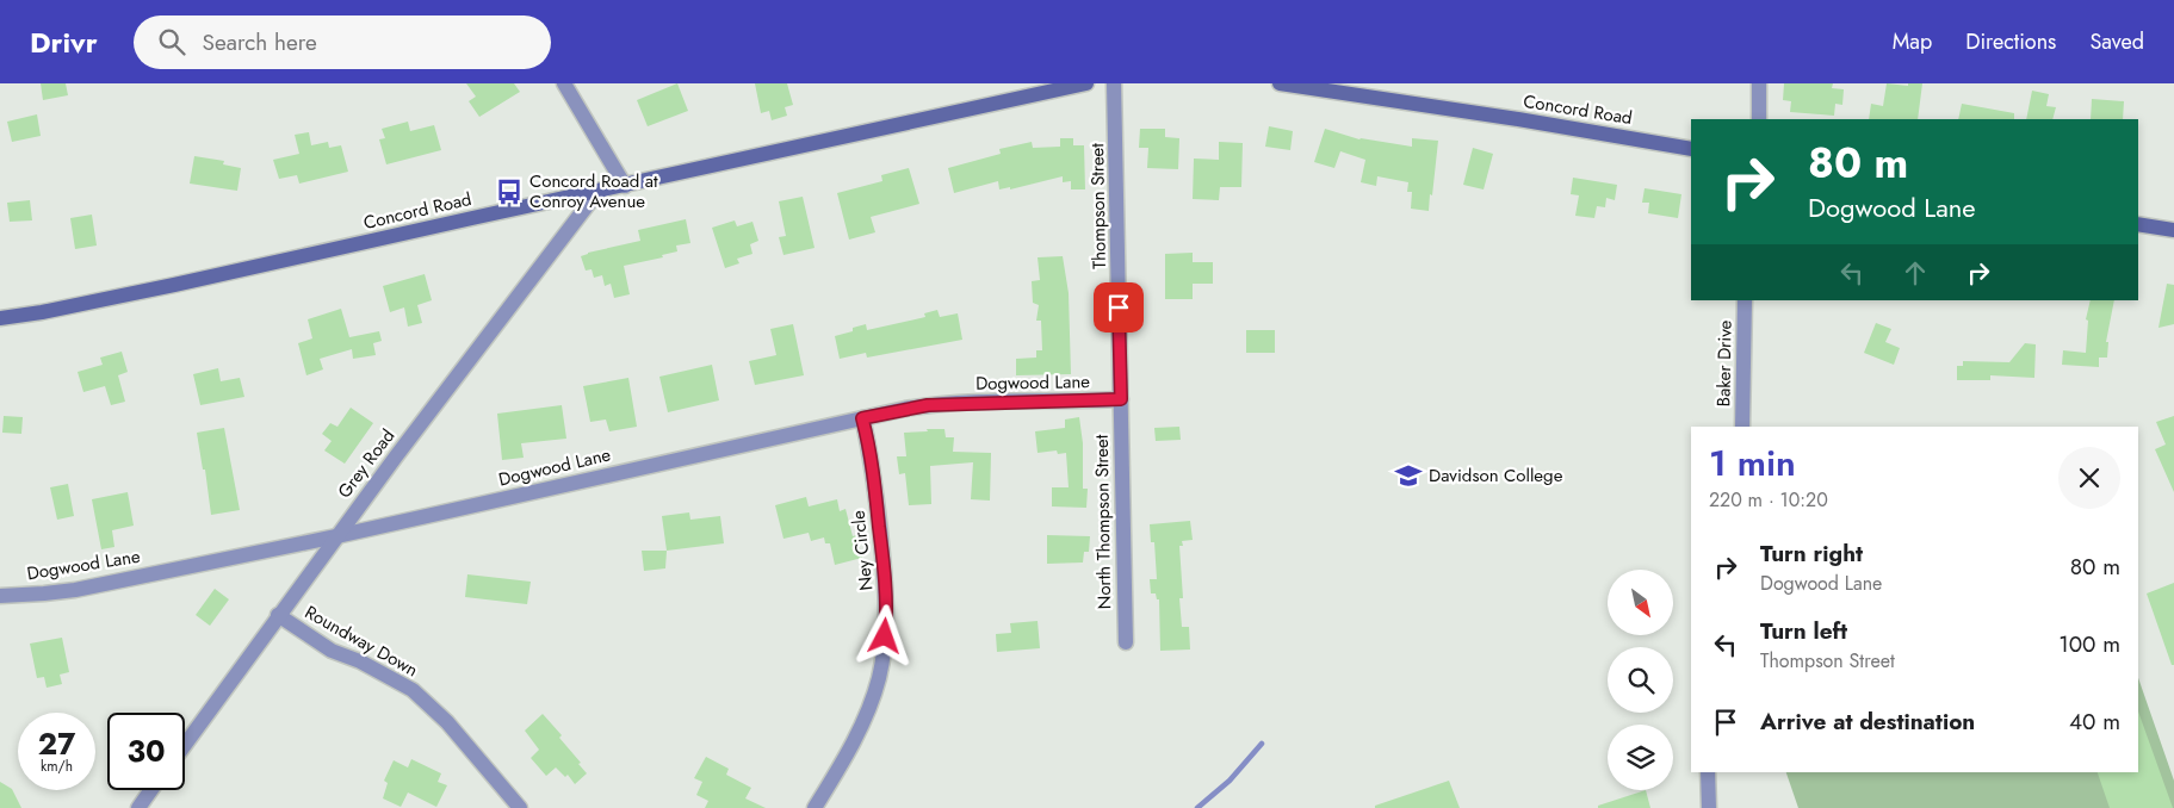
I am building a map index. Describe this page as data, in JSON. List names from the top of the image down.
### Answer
{
  "streets": {
    "main road": ["Concord Road"],
    "street": [
      "Thompson Street",
      "Baker Drive",
      "Dogwood Lane",
      "Grey Road",
      "North Thompson Street",
      "Ney Circle",
      "Roundway Down"
    ]
  },
  "crossings": [
    ["Concord Road", "Grey Road"],
    ["Thompson Street", "Dogwood Lane"],
    ["Thompson Street", "North Thompson Street"],
    ["Dogwood Lane", "Grey Road"],
    ["Dogwood Lane", "North Thompson Street"],
    ["Dogwood Lane", "Ney Circle"],
    ["Grey Road", "Roundway Down"]
  ],
  "places": {
    "bus stop": ["Concord Road at Conroy Avenue"],
    "school or university": ["Davidson College"]
  },
  "north": "bottom right",
  "page": {
    "header": "Drivr",
    "search": "Search here",
    "nav": ["Map", "Directions", "Saved"],
    "turn": ["80 m", "Dogwood Lane"],
    "heading": ["1 min", "220 m · 10:20"],
    "list": [
      {
        "name": "Turn right",
        "note": "Dogwood Lane",
        "value": "80 m"
      },
      {
        "name": "Turn left",
        "note": "Thompson Street",
        "value": "100 m"
      },
      {
        "name": "Arrive at destination",
        "value": "40 m"
      }
    ],
    "speed": "27 km/h",
    "limit": "30"
  }
}
